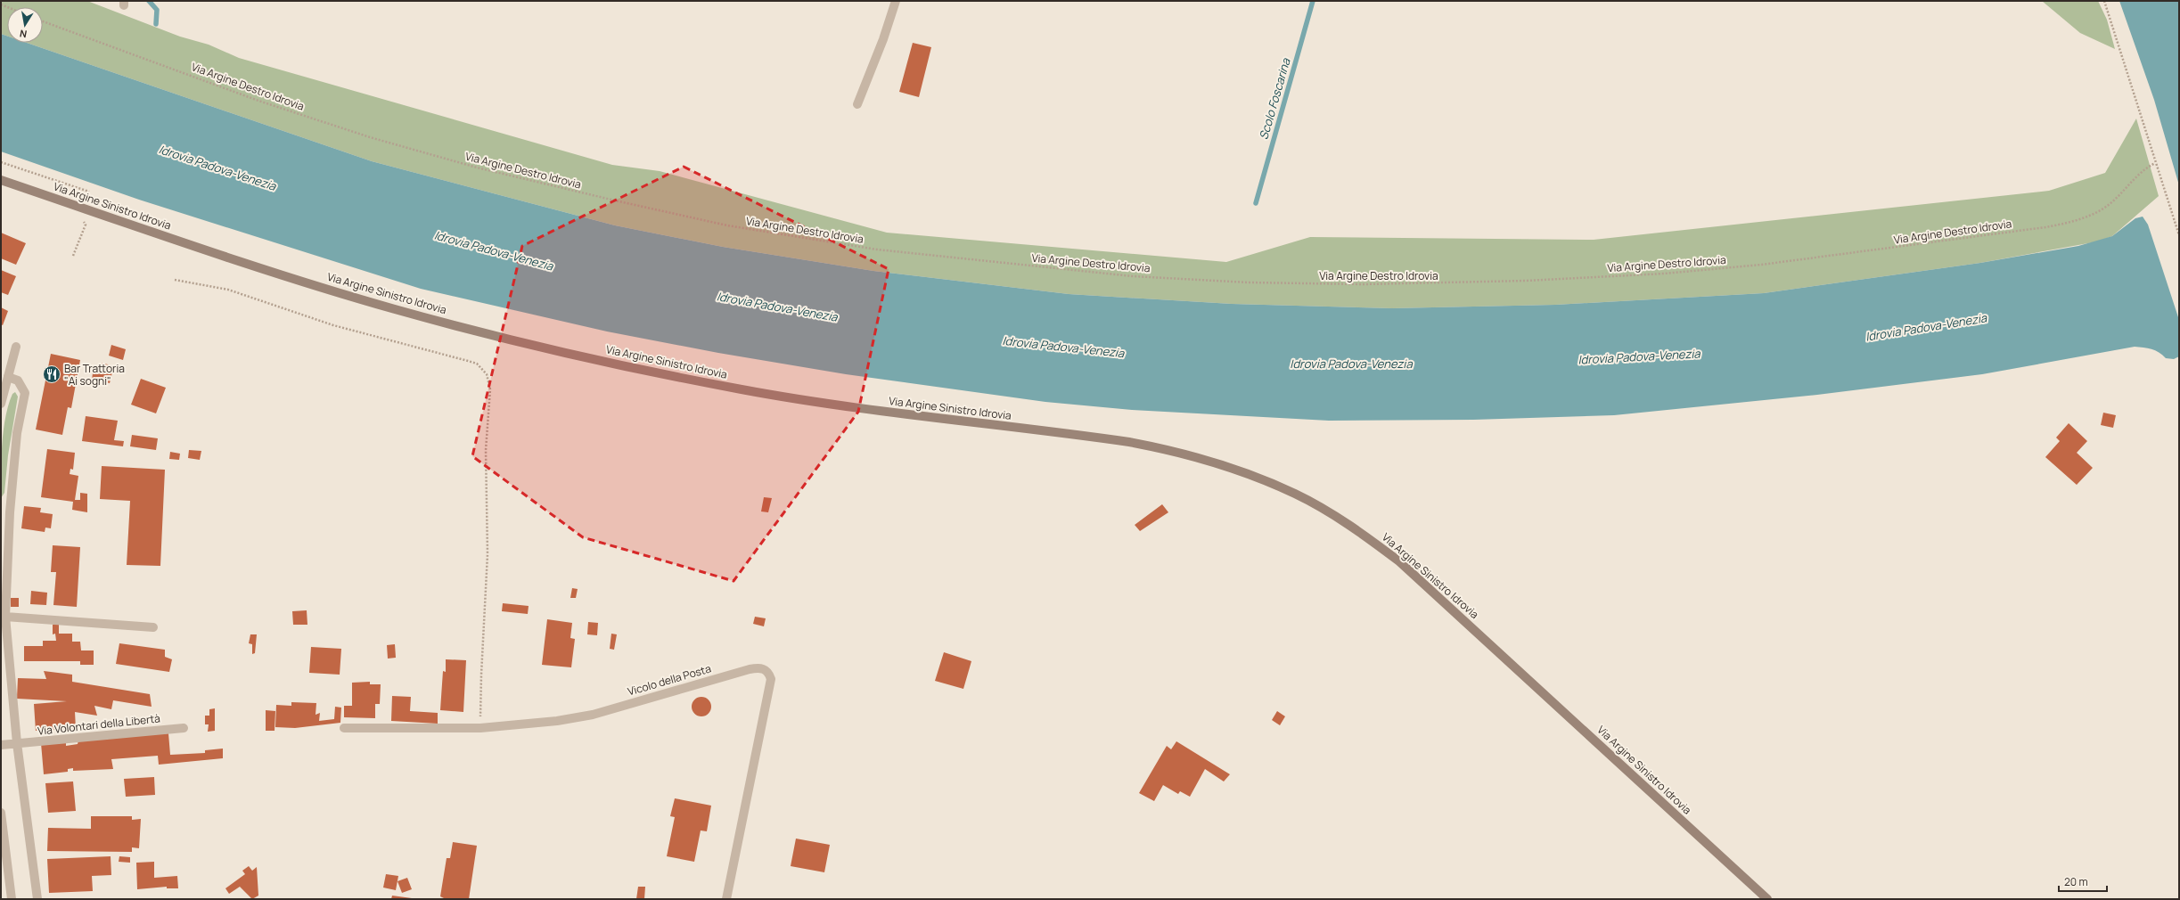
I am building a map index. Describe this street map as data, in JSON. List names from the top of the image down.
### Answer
{
  "streets": {
    "main road": ["Via Argine Sinistro Idrovia"],
    "street": ["Vicolo della Posta", "Via Volontari della Libertà"],
    "path": ["Via Argine Destro Idrovia"]
  },
  "water": ["Scolo Foscarina", "Idrovia Padova-Venezia"],
  "places": {
    "restaurant": ["Bar Trattoria \"Ai sogni\""]
  },
  "scale_bar": "20 m",
  "north": "bottom"
}
